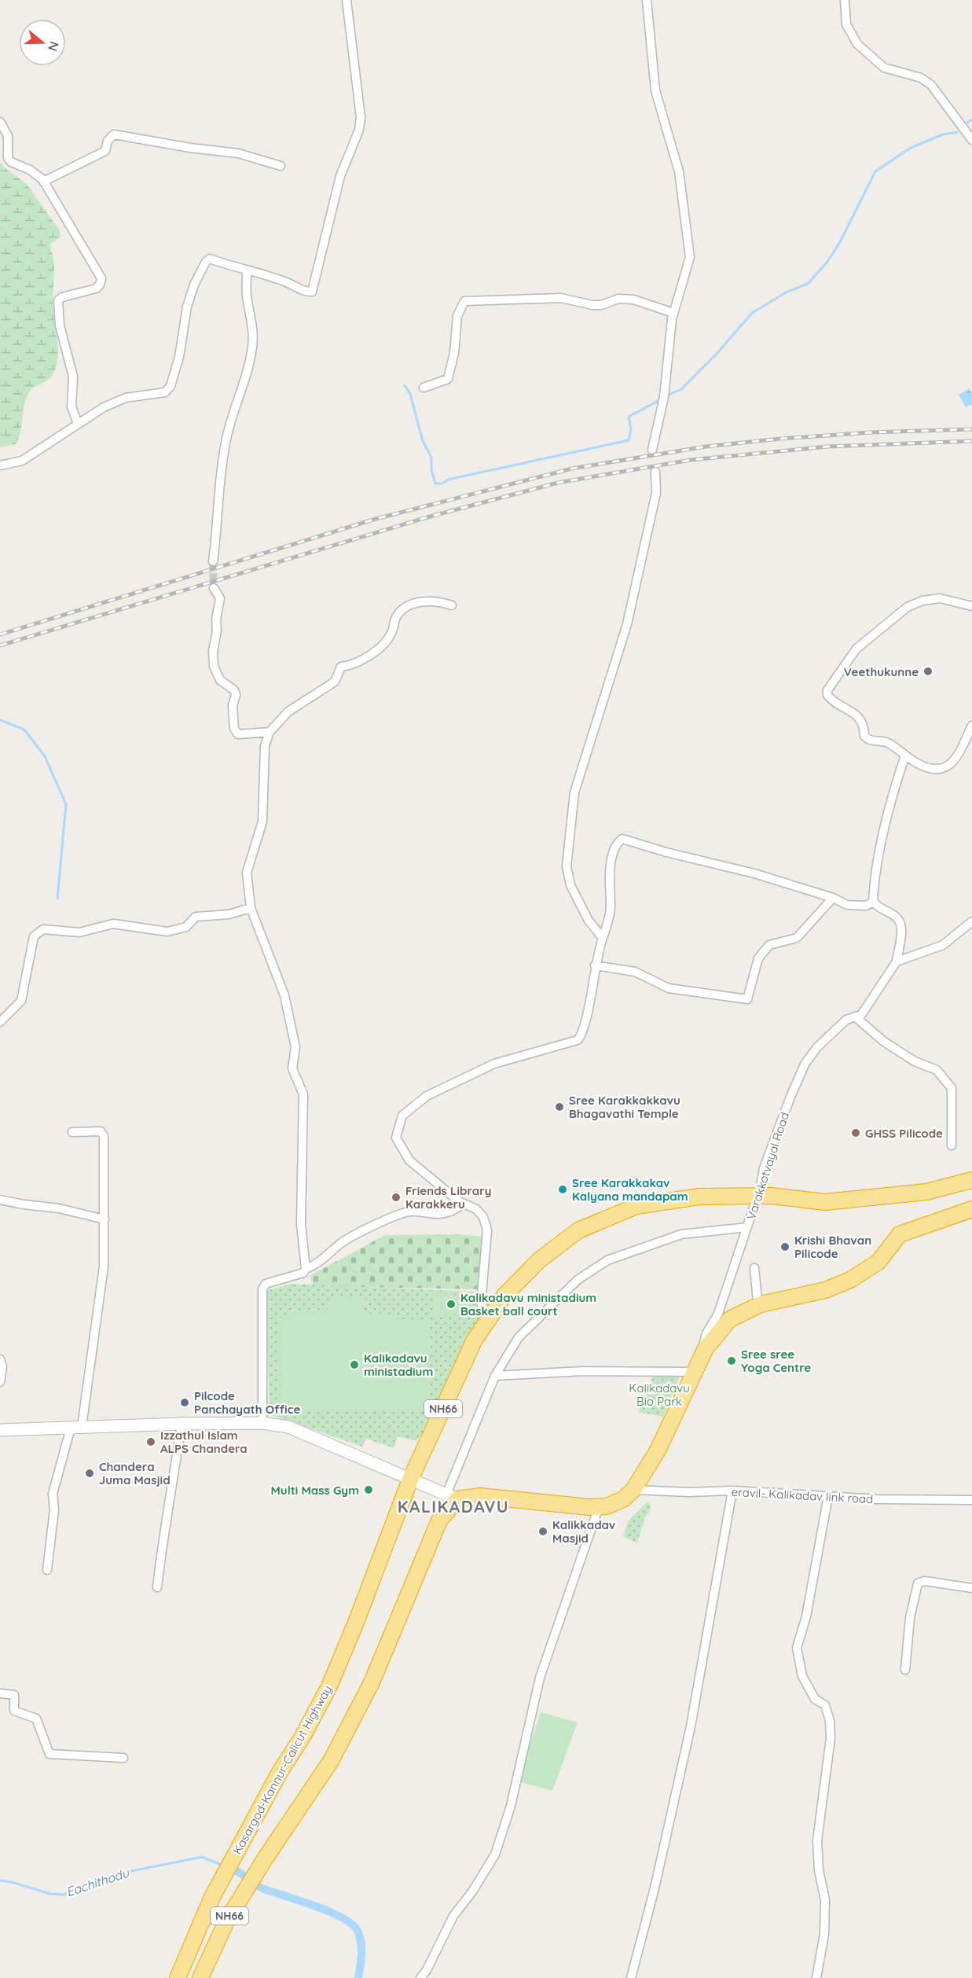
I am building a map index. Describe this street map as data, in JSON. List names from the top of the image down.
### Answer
{
  "streets": {
    "highway": ["NH66", "Kasargod-Kannur-Calicut Highway"],
    "street": ["Varakkotvayal Road", "eravil- Kalikadav link road"]
  },
  "crossings": [
    ["Varakkotvayal Road", "Kasargod-Kannur-Calicut Highway"]
  ],
  "districts": ["KALIKADAVU"],
  "water": ["Eachithodu"],
  "parks": ["Kalikadavu Bio Park"],
  "places": [
    "Veethukunne",
    "Sree Karakkakkavu Bhagavathi Temple",
    "GHSS Pilicode",
    "Sree Karakkakav Kalyana mandapam",
    "Friends Library Karakkeru",
    "Krishi Bhavan Pilicode",
    "Kalikadavu ministadium Basket ball court",
    "Sree sree Yoga Centre",
    "Kalikadavu ministadium",
    "Pilcode Panchayath Office",
    "Izzathul Islam ALPS Chandera",
    "Chandera Juma Masjid",
    "Multi Mass Gym",
    "Kalikkadav Masjid"
  ],
  "north": "right"
}
